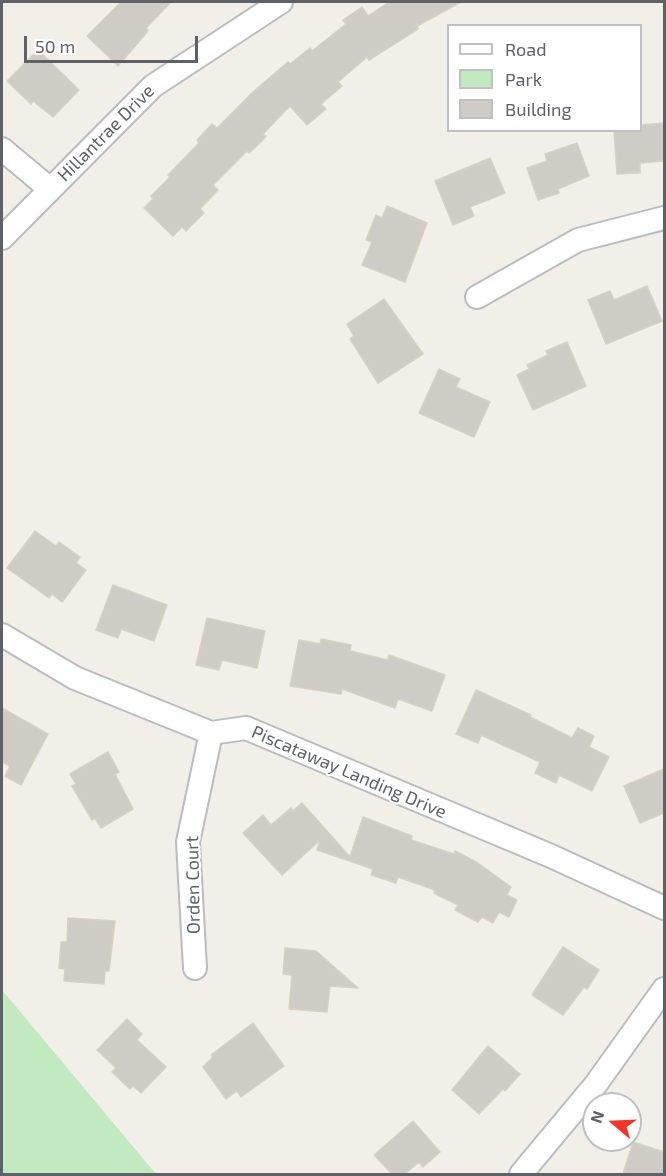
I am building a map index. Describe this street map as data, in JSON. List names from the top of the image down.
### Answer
{
  "streets": {
    "street": ["Hillantrae Drive", "Piscataway Landing Drive", "Orden Court"]
  },
  "crossings": [
    ["Piscataway Landing Drive", "Orden Court"]
  ],
  "legend": ["Road", "Park", "Building"],
  "scale_bar": "50 m",
  "north": "left"
}
